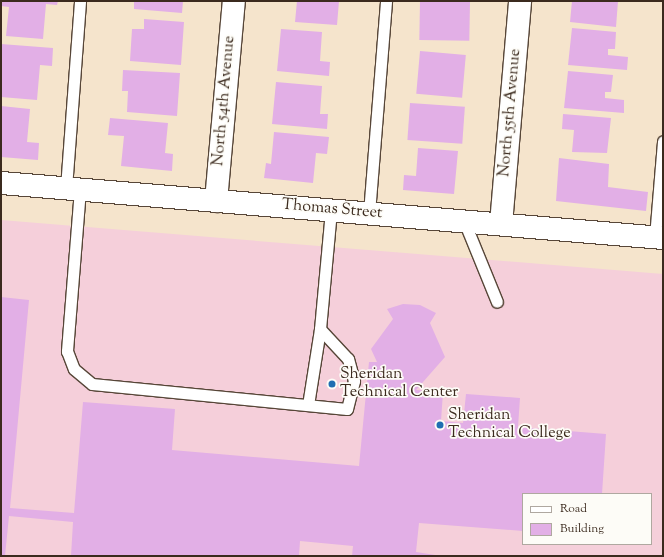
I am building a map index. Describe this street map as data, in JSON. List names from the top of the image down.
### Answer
{
  "streets": {
    "street": ["North 54th Avenue", "North 55th Avenue", "Thomas Street"]
  },
  "crossings": [
    ["North 54th Avenue", "Thomas Street"],
    ["North 55th Avenue", "Thomas Street"]
  ],
  "places": ["Sheridan Technical Center", "Sheridan Technical College"],
  "legend": ["Road", "Building"]
}
